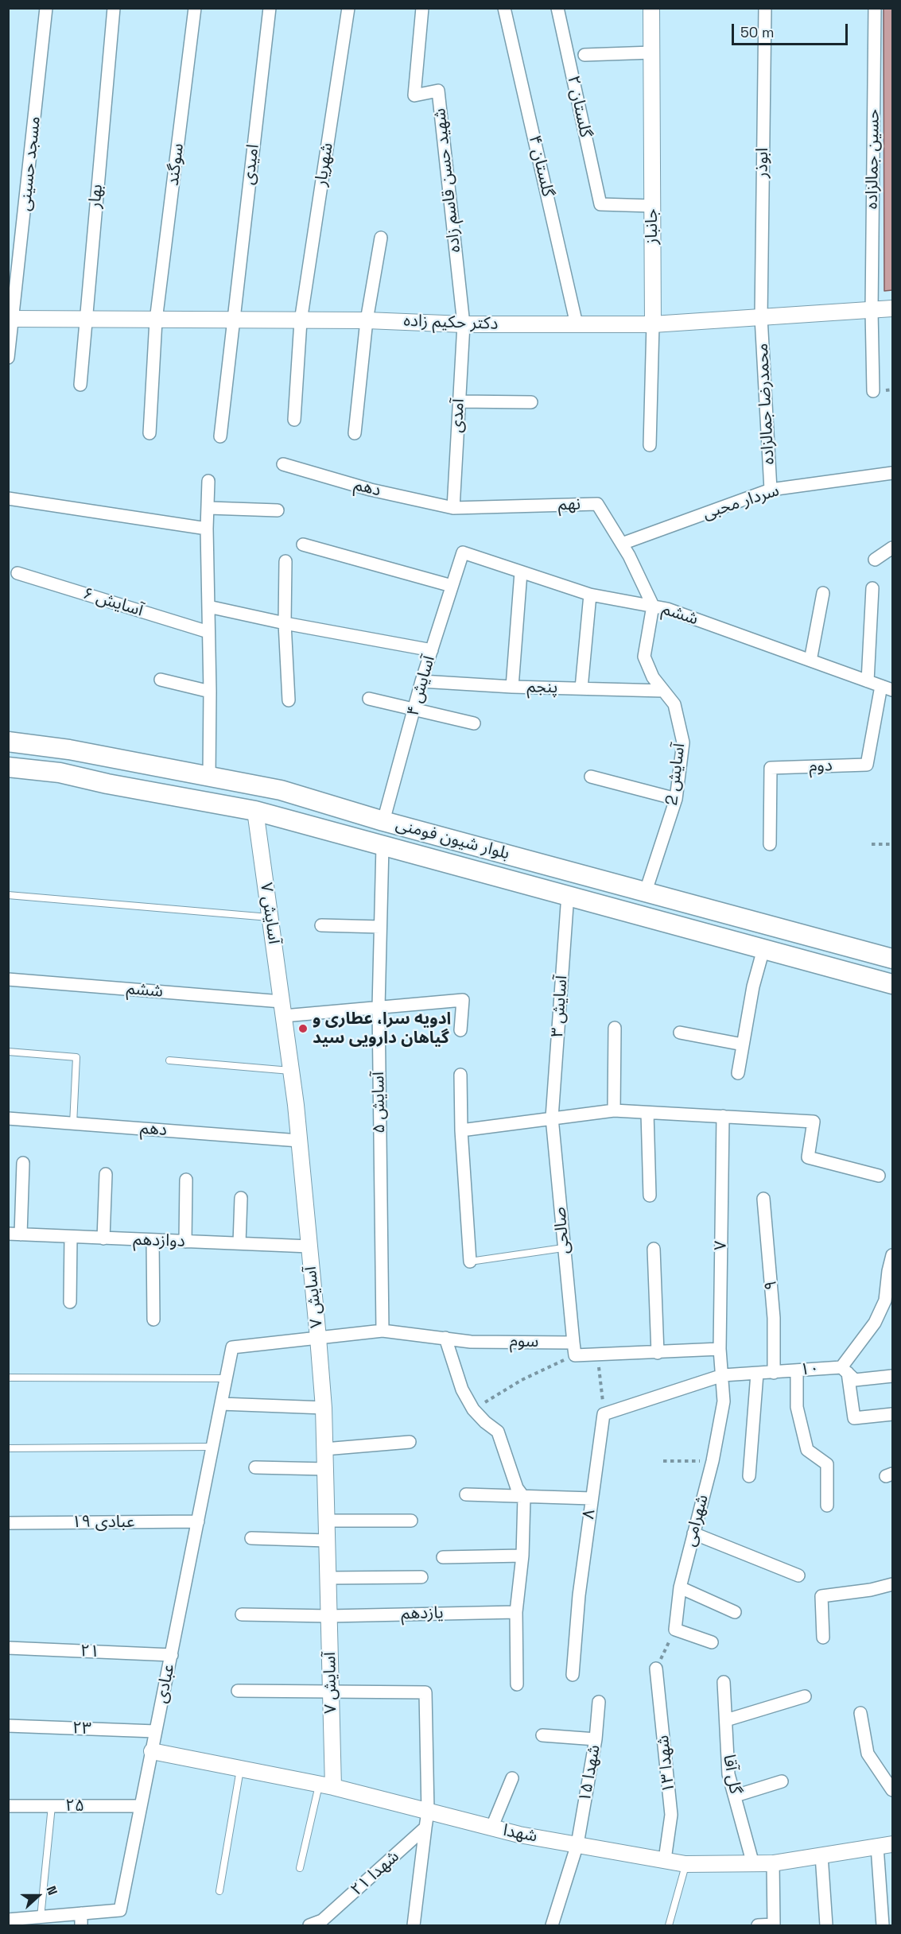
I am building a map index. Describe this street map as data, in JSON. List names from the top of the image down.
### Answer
{
  "streets": {
    "main road": ["بلوار شیون فومنی"],
    "street": [
      "گلستان ۲",
      "حسین جمالزاده",
      "ابوذر",
      "مسجد حسینی",
      "سوگند",
      "امیدی",
      "شهریار",
      "گلستان ۴",
      "شهید حسن قاسم زاده",
      "بهار",
      "جانباز",
      "دکتر حکیم زاده",
      "محمدرضا جمالزاده",
      "آمدی",
      "دهم",
      "سردار محبی",
      "نهم",
      "آسایش ۶",
      "ششم",
      "آسایش ۴",
      "پنجم",
      "دوم",
      "آسایش 2",
      "آسایش ۷",
      "آسایش ۳",
      "آسایش ۵",
      "صالحی",
      "دوازدهم",
      "۷",
      "۹",
      "سوم",
      "۱۰",
      "۸",
      "شهرامی",
      "عبادی ۱۹",
      "یازدهم",
      "۲۱",
      "عبادی",
      "۲۳",
      "شهدا ۱۳",
      "شهدا ۱۵",
      "گل آقا",
      "۲۵",
      "شهدا",
      "شهدا ۲۱"
    ]
  },
  "crossings": [
    ["گلستان ۲", "جانباز"],
    ["حسین جمالزاده", "دکتر حکیم زاده"],
    ["ابوذر", "دکتر حکیم زاده"],
    ["ابوذر", "محمدرضا جمالزاده"],
    ["مسجد حسینی", "دکتر حکیم زاده"],
    ["سوگند", "دکتر حکیم زاده"],
    ["امیدی", "دکتر حکیم زاده"],
    ["شهریار", "دکتر حکیم زاده"],
    ["گلستان ۴", "دکتر حکیم زاده"],
    ["شهید حسن قاسم زاده", "دکتر حکیم زاده"],
    ["شهید حسن قاسم زاده", "آمدی"],
    ["بهار", "دکتر حکیم زاده"],
    ["جانباز", "دکتر حکیم زاده"],
    ["دکتر حکیم زاده", "محمدرضا جمالزاده"],
    ["دکتر حکیم زاده", "آمدی"],
    ["محمدرضا جمالزاده", "سردار محبی"],
    ["آمدی", "دهم"],
    ["آمدی", "نهم"],
    ["دهم", "نهم"],
    ["دهم", "آسایش ۷"],
    ["سردار محبی", "نهم"],
    ["نهم", "ششم"],
    ["نهم", "آسایش 2"],
    ["ششم", "آسایش ۴"],
    ["ششم", "دوم"],
    ["ششم", "آسایش 2"],
    ["ششم", "آسایش ۷"],
    ["ششم", "آسایش ۵"],
    ["آسایش ۴", "پنجم"],
    ["آسایش ۴", "بلوار شیون فومنی"],
    ["پنجم", "آسایش 2"],
    ["آسایش 2", "بلوار شیون فومنی"],
    ["بلوار شیون فومنی", "آسایش ۷"],
    ["بلوار شیون فومنی", "آسایش ۳"],
    ["بلوار شیون فومنی", "آسایش ۵"],
    ["آسایش ۷", "دوازدهم"],
    ["آسایش ۷", "سوم"],
    ["آسایش ۷", "یازدهم"],
    ["آسایش ۷", "شهدا"],
    ["آسایش ۳", "صالحی"],
    ["آسایش ۵", "سوم"],
    ["صالحی", "سوم"],
    ["۷", "سوم"],
    ["۷", "۱۰"],
    ["۷", "شهرامی"],
    ["۹", "۱۰"],
    ["سوم", "عبادی"],
    ["۱۰", "۸"],
    ["۱۰", "شهرامی"],
    ["عبادی ۱۹", "عبادی"],
    ["۲۱", "عبادی"],
    ["عبادی", "۲۳"],
    ["عبادی", "۲۵"],
    ["عبادی", "شهدا"],
    ["شهدا ۱۳", "شهدا"],
    ["شهدا ۱۵", "شهدا"],
    ["گل آقا", "شهدا"]
  ],
  "places": ["ادویه سرا، عطاری و گیاهان دارویی سید"],
  "scale_bar": "50 m",
  "north": "right"
}
